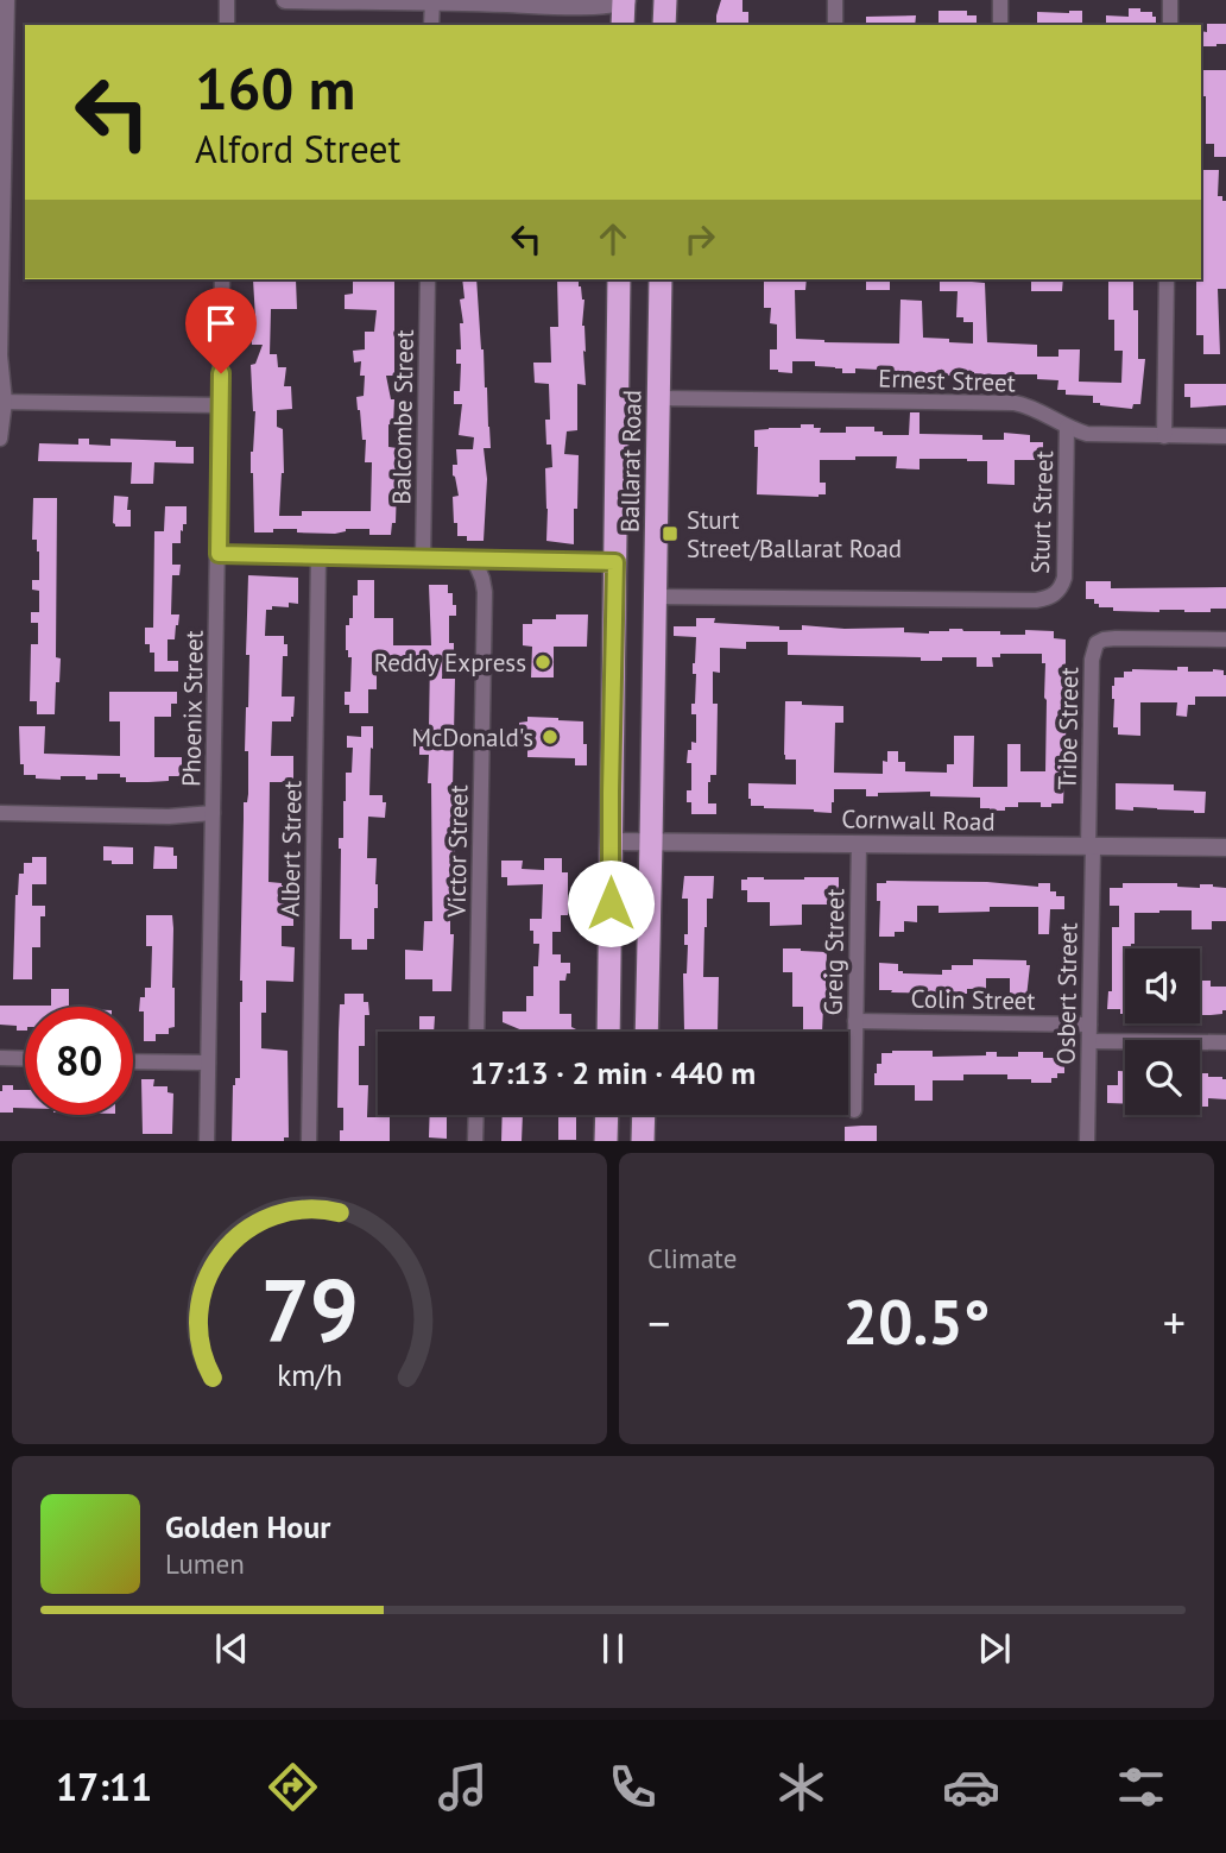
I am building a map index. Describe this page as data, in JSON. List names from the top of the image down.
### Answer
{
  "streets": {
    "highway": ["Ballarat Road"],
    "street": [
      "Ernest Street",
      "Balcombe Street",
      "Sturt Street",
      "Phoenix Street",
      "Tribe Street",
      "Cornwall Road",
      "Albert Street",
      "Victor Street",
      "Greig Street",
      "Osbert Street",
      "Colin Street"
    ]
  },
  "crossings": [
    ["Ernest Street", "Ballarat Road"],
    ["Ernest Street", "Sturt Street"],
    ["Ballarat Road", "Sturt Street"],
    ["Ballarat Road", "Cornwall Road"],
    ["Tribe Street", "Cornwall Road"],
    ["Tribe Street", "Osbert Street"],
    ["Cornwall Road", "Greig Street"],
    ["Cornwall Road", "Osbert Street"],
    ["Greig Street", "Colin Street"],
    ["Osbert Street", "Colin Street"]
  ],
  "places": {
    "transit": ["Sturt Street/Ballarat Road"],
    "other": ["Reddy Express", "McDonald's"]
  },
  "page": {
    "turn": ["160 m", "Alford Street"],
    "limit": "80",
    "trip": "17:13 · 2 min · 440 m",
    "tile": "Climate",
    "heat": ["−", "20.5°", "+"],
    "song": ["Golden Hour", "Lumen"],
    "tabs": "17:11",
    "gauge": ["79", "km/h"]
  }
}
